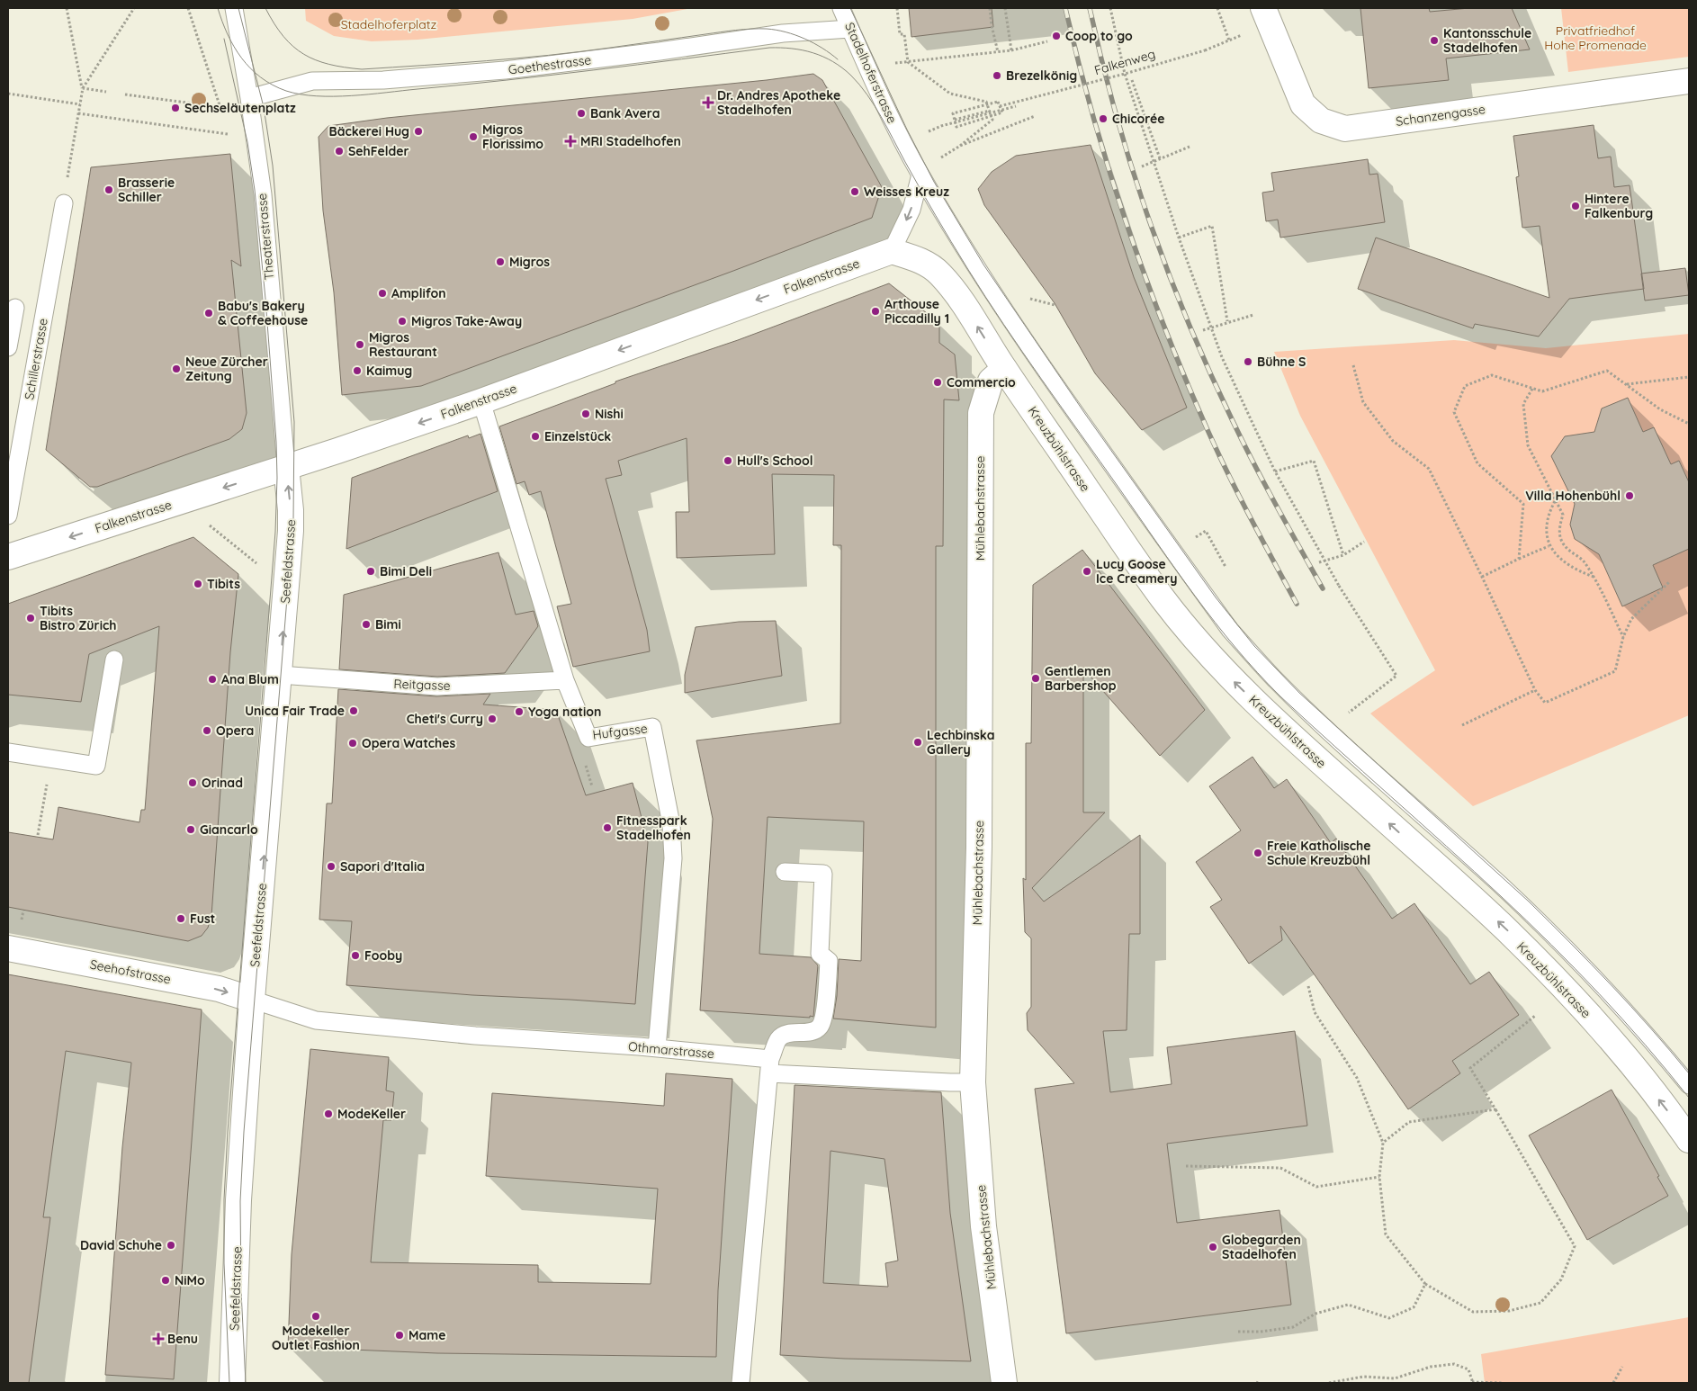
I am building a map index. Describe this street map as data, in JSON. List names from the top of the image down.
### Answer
{
  "streets": {
    "street": [
      "Schanzengasse",
      "Falkenstrasse",
      "Kreuzbühlstrasse",
      "Mühlebachstrasse",
      "Seefeldstrasse",
      "Seehofstrasse"
    ],
    "lane": [
      "Goethestrasse",
      "Stadelhoferstrasse",
      "Theaterstrasse",
      "Schillerstrasse",
      "Reitgasse",
      "Hufgasse",
      "Othmarstrasse"
    ],
    "path": ["Falkenweg"]
  },
  "crossings": [
    ["Goethestrasse", "Stadelhoferstrasse"],
    ["Goethestrasse", "Theaterstrasse"],
    ["Theaterstrasse", "Falkenstrasse"],
    ["Theaterstrasse", "Seefeldstrasse"],
    ["Falkenstrasse", "Kreuzbühlstrasse"],
    ["Falkenstrasse", "Seefeldstrasse"],
    ["Falkenstrasse", "Hufgasse"],
    ["Kreuzbühlstrasse", "Mühlebachstrasse"],
    ["Mühlebachstrasse", "Othmarstrasse"],
    ["Seefeldstrasse", "Reitgasse"],
    ["Seefeldstrasse", "Seehofstrasse"],
    ["Seefeldstrasse", "Othmarstrasse"],
    ["Reitgasse", "Hufgasse"],
    ["Hufgasse", "Othmarstrasse"],
    ["Seehofstrasse", "Othmarstrasse"]
  ],
  "one_way": [
    "Falkenstrasse",
    "Kreuzbühlstrasse",
    "Seefeldstrasse",
    "Seehofstrasse"
  ],
  "parks": ["Stadelhoferplatz", "Privatfriedhof Hohe Promenade"],
  "places": {
    "other": [
      "Coop to go",
      "Kantonsschule Stadelhofen",
      "Brezelkönig",
      "Sechseläutenplatz",
      "Bank Avera",
      "Chicorée",
      "Bäckerei Hug",
      "Migros Florissimo",
      "SehFelder",
      "Brasserie Schiller",
      "Weisses Kreuz",
      "Hintere Falkenburg",
      "Migros",
      "Amplifon",
      "Arthouse Piccadilly 1",
      "Babu's Bakery & Coffeehouse",
      "Migros Take-Away",
      "Migros Restaurant",
      "Bühne S",
      "Neue Zürcher Zeitung",
      "Kaimug",
      "Commercio",
      "Nishi",
      "Einzelstück",
      "Hull's School",
      "Villa Hohenbühl",
      "Bimi Deli",
      "Lucy Goose Ice Creamery",
      "Tibits",
      "Tibits Bistro Zürich",
      "Bimi",
      "Gentlemen Barbershop",
      "Ana Blum",
      "Unica Fair Trade",
      "Yoga nation",
      "Cheti's Curry",
      "Opera",
      "Lechbinska Gallery",
      "Opera Watches",
      "Orinad",
      "Fitnesspark Stadelhofen",
      "Giancarlo",
      "Freie Katholische Schule Kreuzbühl",
      "Sapori d'Italia",
      "Fust",
      "Fooby",
      "ModeKeller",
      "David Schuhe",
      "Globegarden Stadelhofen",
      "NiMo",
      "Modekeller Outlet Fashion",
      "Mame"
    ],
    "health": ["Dr. Andres Apotheke Stadelhofen", "MRI Stadelhofen", "Benu"]
  }
}
